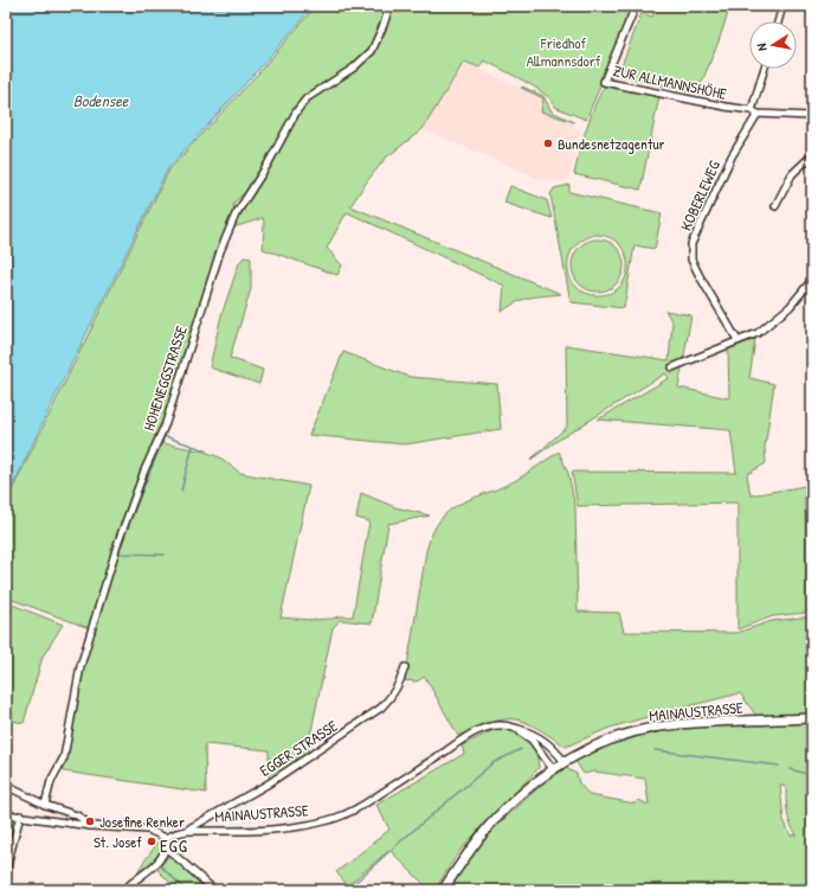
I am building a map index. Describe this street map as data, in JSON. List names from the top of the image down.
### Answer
{
  "streets": {
    "main road": ["MAINAUSTRASSE"],
    "street": [
      "ZUR ALLMANNSHÖHE",
      "KOBERLEWEG",
      "HOHENEGGSTRASSE",
      "EGGER STRASSE"
    ]
  },
  "crossings": [
    ["ZUR ALLMANNSHÖHE", "KOBERLEWEG"],
    ["MAINAUSTRASSE", "EGGER STRASSE"]
  ],
  "districts": ["EGG"],
  "water": ["Bodensee"],
  "parks": ["Friedhof Allmannsdorf"],
  "places": ["Bundesnetzagentur", "Josefine Renker", "St. Josef"],
  "north": "left"
}
